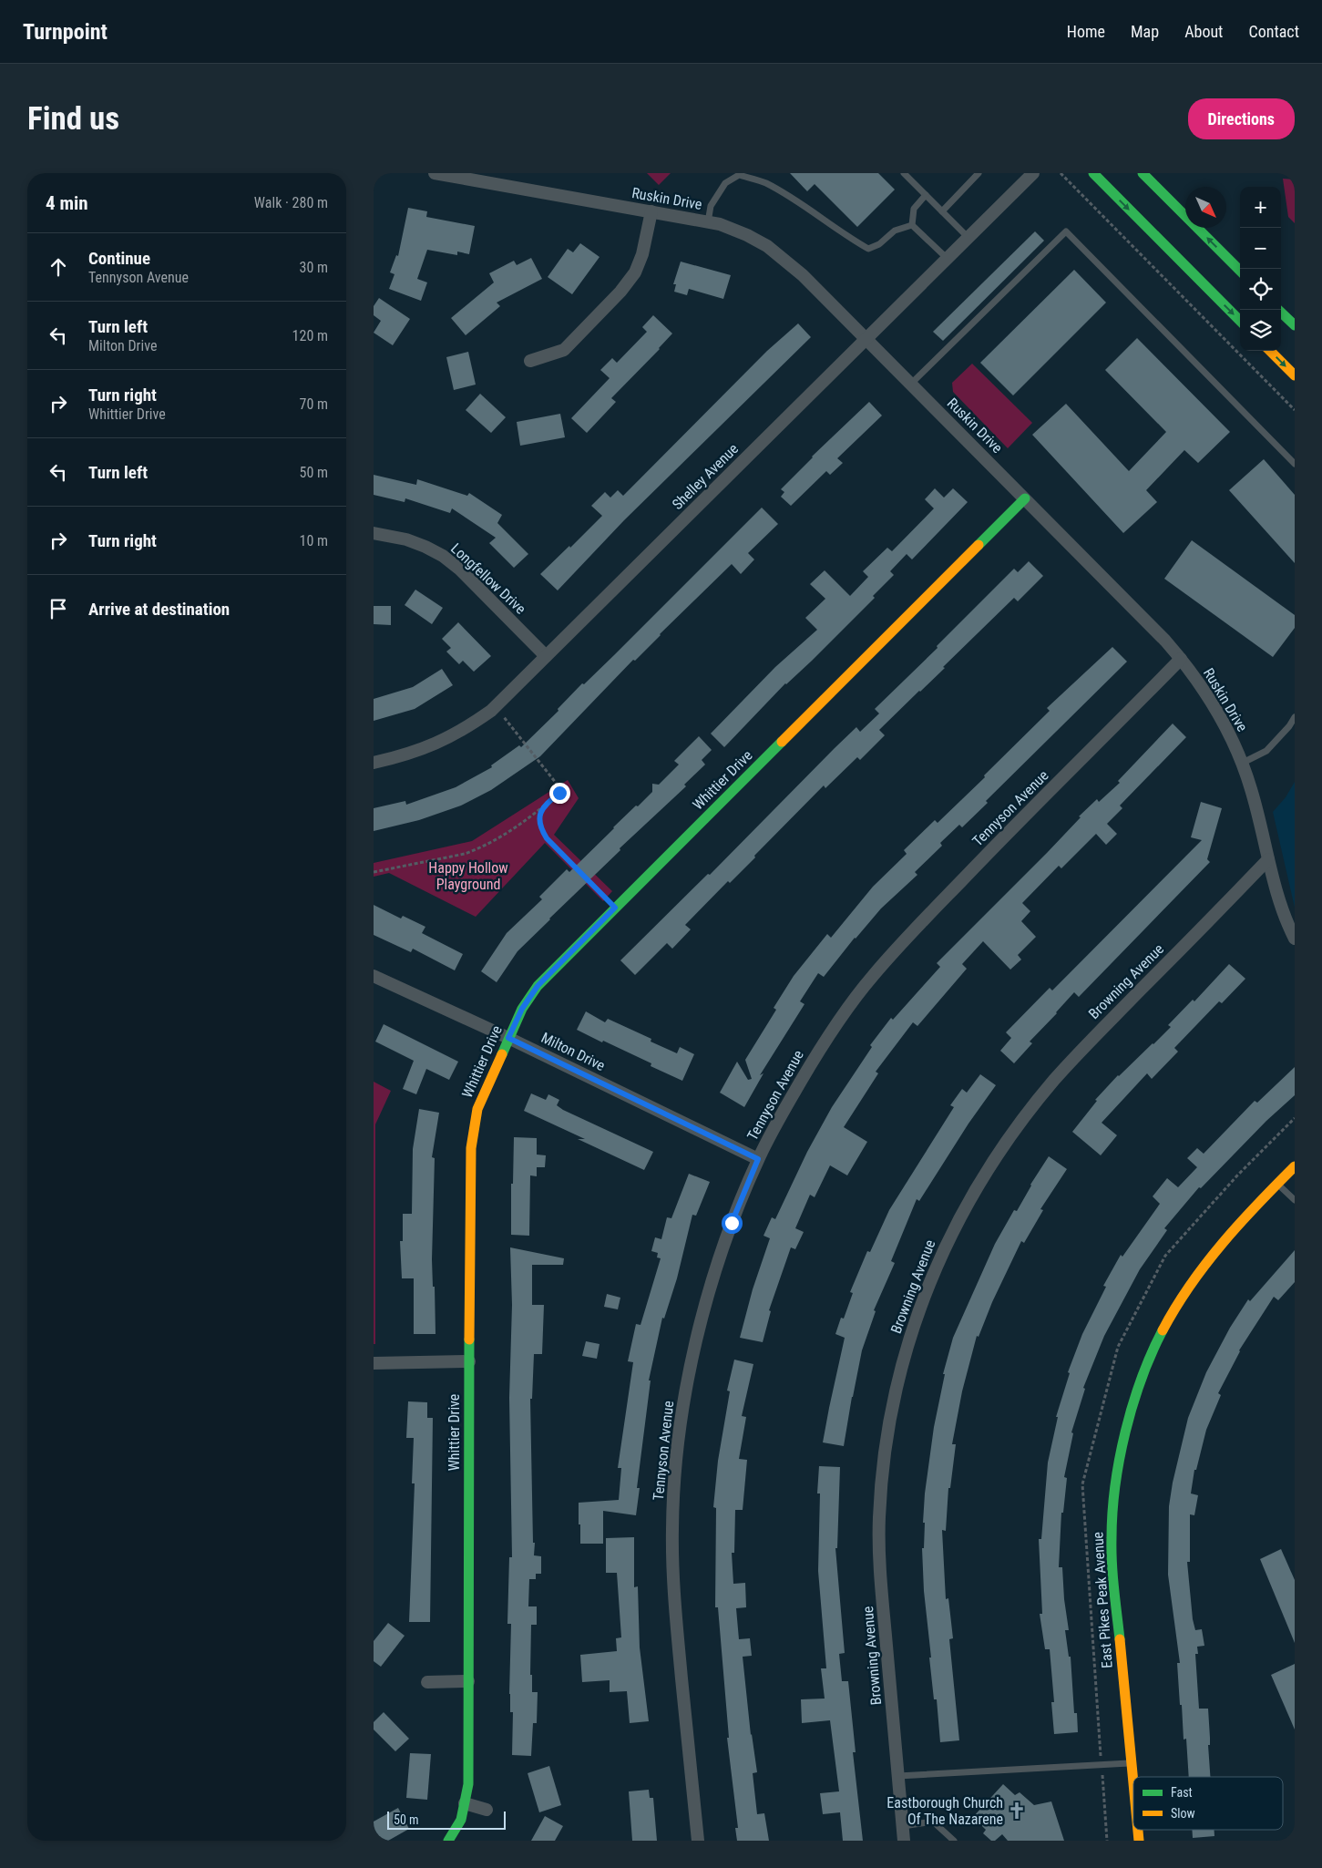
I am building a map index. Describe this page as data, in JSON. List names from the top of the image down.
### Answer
{
  "streets": {
    "main road": ["Whittier Drive", "East Pikes Peak Avenue"],
    "street": [
      "Ruskin Drive",
      "Shelley Avenue",
      "Longfellow Drive",
      "Tennyson Avenue",
      "Browning Avenue",
      "Milton Drive"
    ]
  },
  "crossings": [
    ["Ruskin Drive", "Shelley Avenue"],
    ["Ruskin Drive", "Whittier Drive"],
    ["Ruskin Drive", "Tennyson Avenue"],
    ["Ruskin Drive", "Browning Avenue"],
    ["Shelley Avenue", "Longfellow Drive"],
    ["Whittier Drive", "Milton Drive"],
    ["Tennyson Avenue", "Milton Drive"]
  ],
  "parks": ["Happy Hollow Playground"],
  "places": {
    "church": ["Eastborough Church Of The Nazarene"]
  },
  "legend": ["Fast", "Slow"],
  "scale_bar": "50 m",
  "north": "bottom right",
  "page": {
    "header": "Turnpoint",
    "nav": [
      "Home",
      "Map",
      "About",
      "Contact"
    ],
    "buttons": "Directions",
    "title": "Find us",
    "heading": ["4 min", "Walk · 280 m"],
    "map_buttons": ["+", "−"],
    "list": [
      ["Continue", "Tennyson Avenue", "30 m"],
      ["Turn left", "Milton Drive", "120 m"],
      ["Turn right", "Whittier Drive", "70 m"],
      ["Turn left", "50 m"],
      ["Turn right", "10 m"],
      "Arrive at destination"
    ],
    "scale": "50 m"
  }
}
